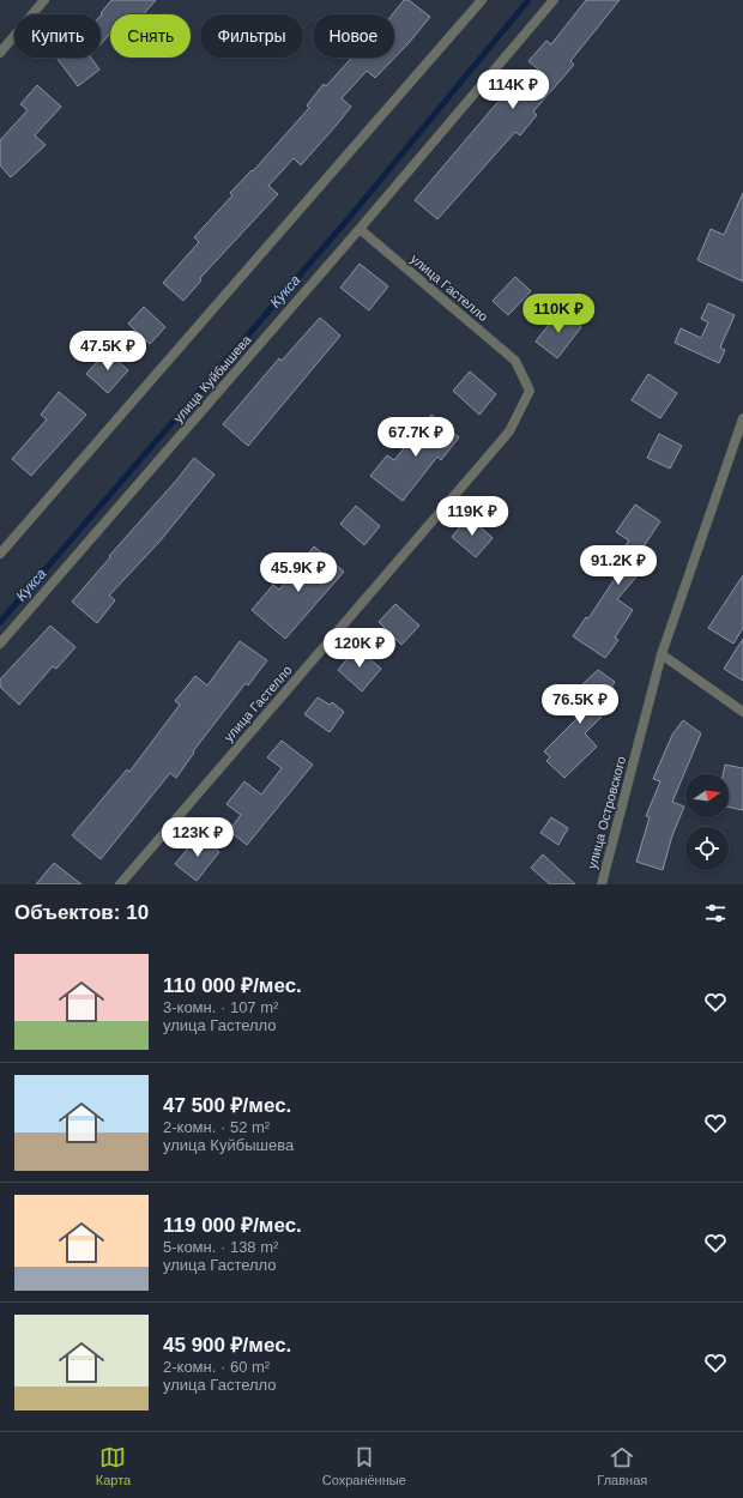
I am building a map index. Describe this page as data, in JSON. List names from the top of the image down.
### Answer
{
  "streets": {
    "street": ["улица Гастелло", "улица Куйбышева", "улица Островского"]
  },
  "crossings": [
    ["улица Гастелло", "улица Куйбышева"]
  ],
  "water": ["Кукса"],
  "north": "right",
  "page": {
    "chip": [
      "Купить",
      "Снять",
      "Фильтры",
      "Новое"
    ],
    "price": [
      "114K ₽",
      "110K ₽",
      "47.5K ₽",
      "67.7K ₽",
      "119K ₽",
      "91.2K ₽",
      "45.9K ₽",
      "120K ₽",
      "76.5K ₽",
      "123K ₽"
    ],
    "heading": "Объектов: 10",
    "list": [
      {
        "name": "110 000 ₽/мес.",
        "note": "3-комн. · 107 m² · улица Гастелло"
      },
      {
        "name": "47 500 ₽/мес.",
        "note": "2-комн. · 52 m² · улица Куйбышева"
      },
      {
        "name": "119 000 ₽/мес.",
        "note": "5-комн. · 138 m² · улица Гастелло"
      },
      {
        "name": "45 900 ₽/мес.",
        "note": "2-комн. · 60 m² · улица Гастелло"
      }
    ],
    "tabs": ["Карта", "Сохранённые", "Главная"]
  }
}
